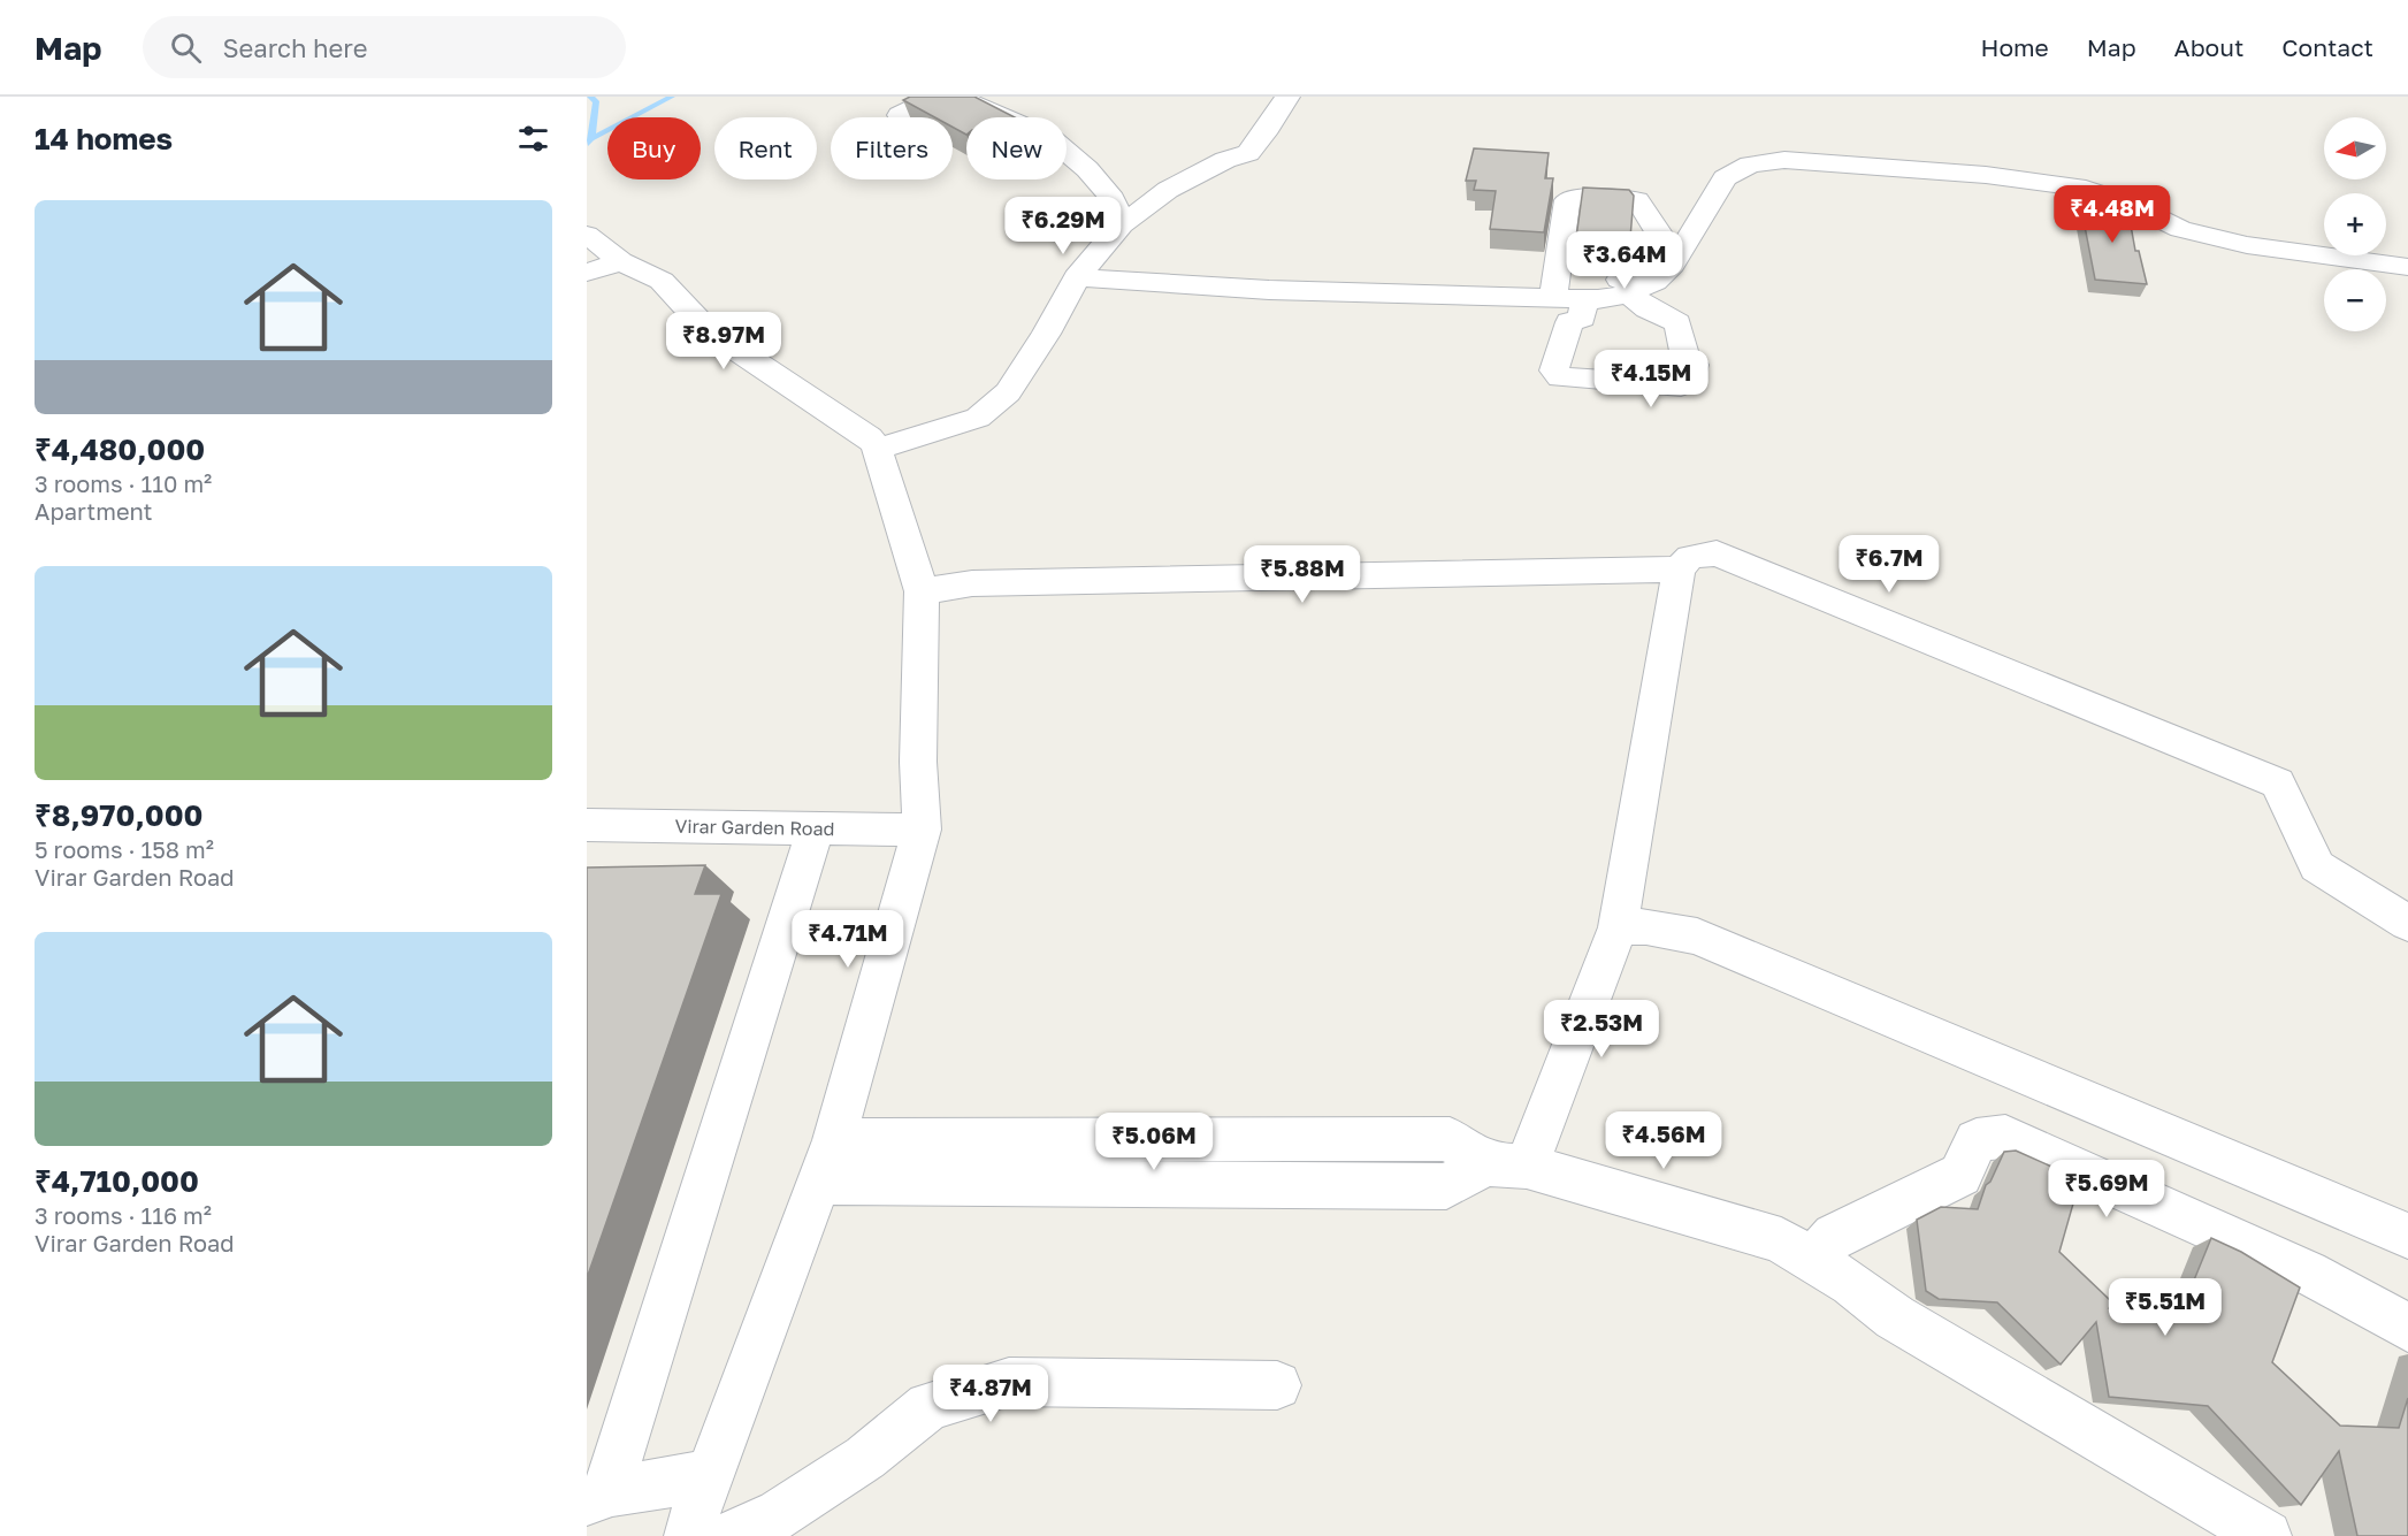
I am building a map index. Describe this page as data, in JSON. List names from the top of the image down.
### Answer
{
  "streets": {
    "street": ["Virar Garden Road"]
  },
  "north": "left",
  "page": {
    "header": "Map",
    "search": "Search here",
    "nav": [
      "Home",
      "Map",
      "About",
      "Contact"
    ],
    "heading": "14 homes",
    "map_buttons": ["+", "−"],
    "chip": [
      "Buy",
      "Rent",
      "Filters",
      "New"
    ],
    "list": [
      {
        "name": "₹4,480,000",
        "note": "3 rooms · 110 m² · Apartment"
      },
      {
        "name": "₹8,970,000",
        "note": "5 rooms · 158 m² · Virar Garden Road"
      },
      {
        "name": "₹4,710,000",
        "note": "3 rooms · 116 m² · Virar Garden Road"
      }
    ],
    "price": [
      "₹4.48M",
      "₹6.29M",
      "₹3.64M",
      "₹8.97M",
      "₹4.15M",
      "₹6.7M",
      "₹5.88M",
      "₹4.71M",
      "₹2.53M",
      "₹4.56M",
      "₹5.06M",
      "₹5.69M",
      "₹5.51M",
      "₹4.87M"
    ]
  }
}
